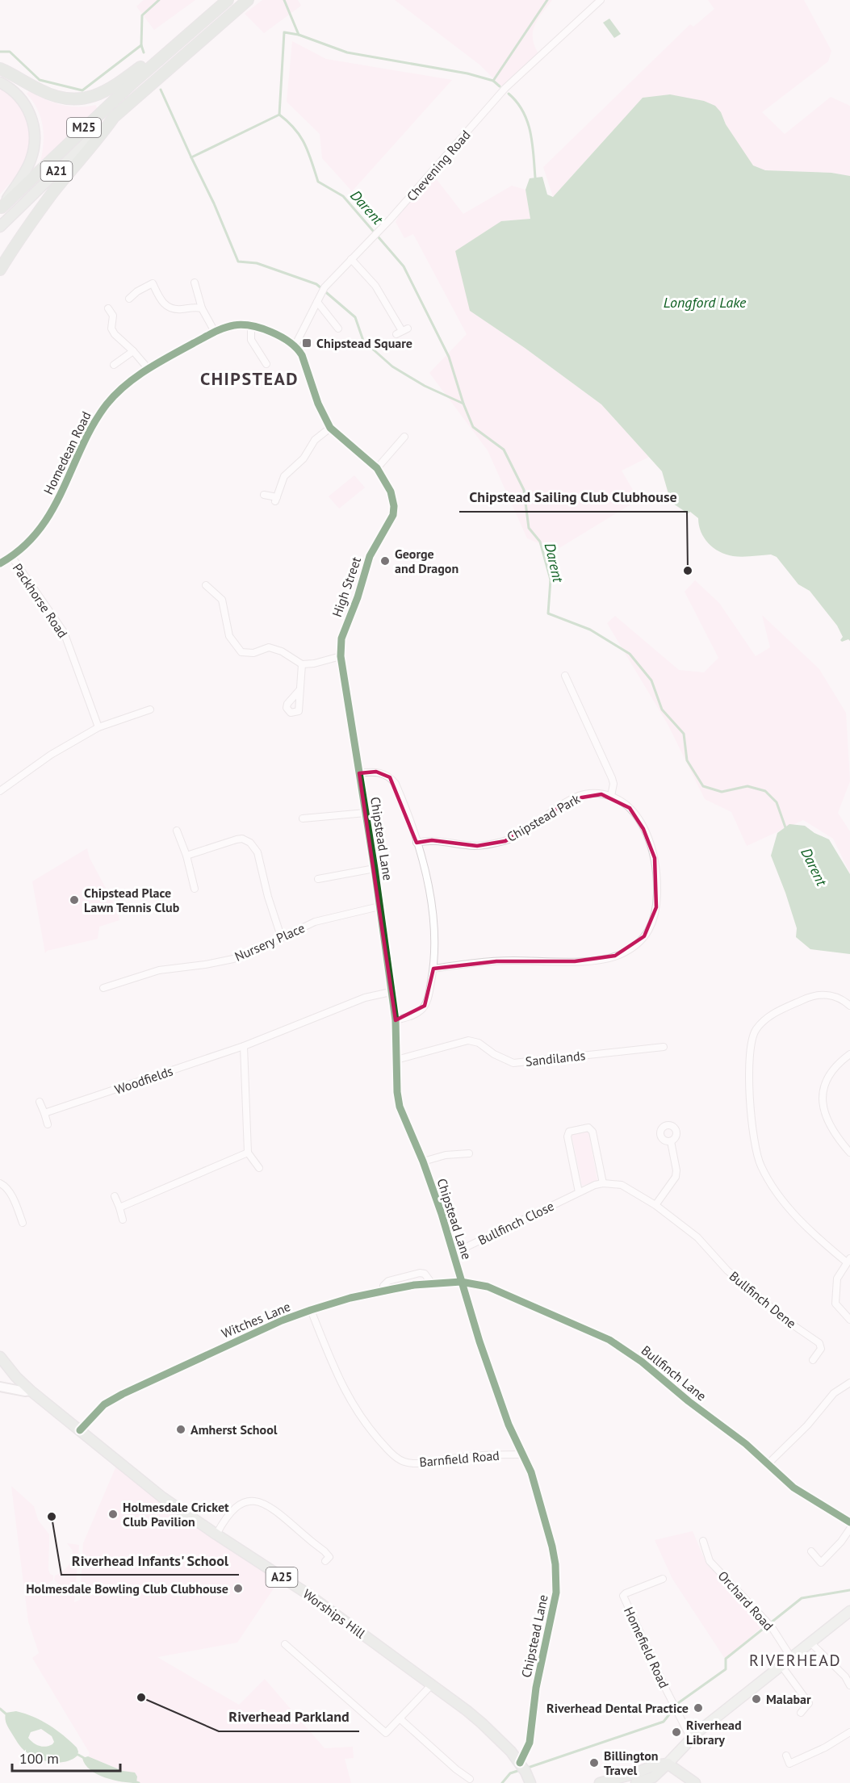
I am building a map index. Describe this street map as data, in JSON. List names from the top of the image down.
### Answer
{
  "streets": {
    "highway": [
      "M25",
      "A21",
      "A25",
      "Worships Hill"
    ],
    "street": [
      "Chevening Road",
      "Homedean Road",
      "High Street",
      "Packhorse Road",
      "Chipstead Park",
      "Chipstead Lane",
      "Nursery Place",
      "Sandilands",
      "Woodfields",
      "Bullfinch Close",
      "Bullfinch Dene",
      "Witches Lane",
      "Bullfinch Lane",
      "Barnfield Road",
      "Orchard Road",
      "Homefield Road"
    ]
  },
  "crossings": [
    ["M25", "A21"],
    ["Chevening Road", "Homedean Road"],
    ["Chevening Road", "High Street"],
    ["Homedean Road", "High Street"],
    ["Homedean Road", "Packhorse Road"],
    ["High Street", "Chipstead Lane"],
    ["Chipstead Lane", "Nursery Place"],
    ["Chipstead Lane", "Sandilands"],
    ["Chipstead Lane", "Woodfields"],
    ["Chipstead Lane", "Bullfinch Close"],
    ["Chipstead Lane", "Witches Lane"],
    ["Chipstead Lane", "Bullfinch Lane"],
    ["Chipstead Lane", "Barnfield Road"],
    ["Chipstead Lane", "Worships Hill"],
    ["Witches Lane", "Bullfinch Lane"],
    ["Witches Lane", "Barnfield Road"],
    ["Witches Lane", "Worships Hill"],
    ["A25", "Worships Hill"]
  ],
  "districts": ["CHIPSTEAD", "RIVERHEAD"],
  "water": ["Darent", "Longford Lake"],
  "places": {
    "transit": ["Chipstead Square"],
    "other": [
      "George and Dragon",
      "Chipstead Sailing Club Clubhouse",
      "Chipstead Place Lawn Tennis Club",
      "Amherst School",
      "Holmesdale Cricket Club Pavilion",
      "Riverhead Infants' School",
      "Holmesdale Bowling Club Clubhouse",
      "Riverhead Parkland",
      "Malabar",
      "Riverhead Dental Practice",
      "Riverhead Library",
      "Billington Travel"
    ]
  },
  "scale_bar": "100 m"
}
